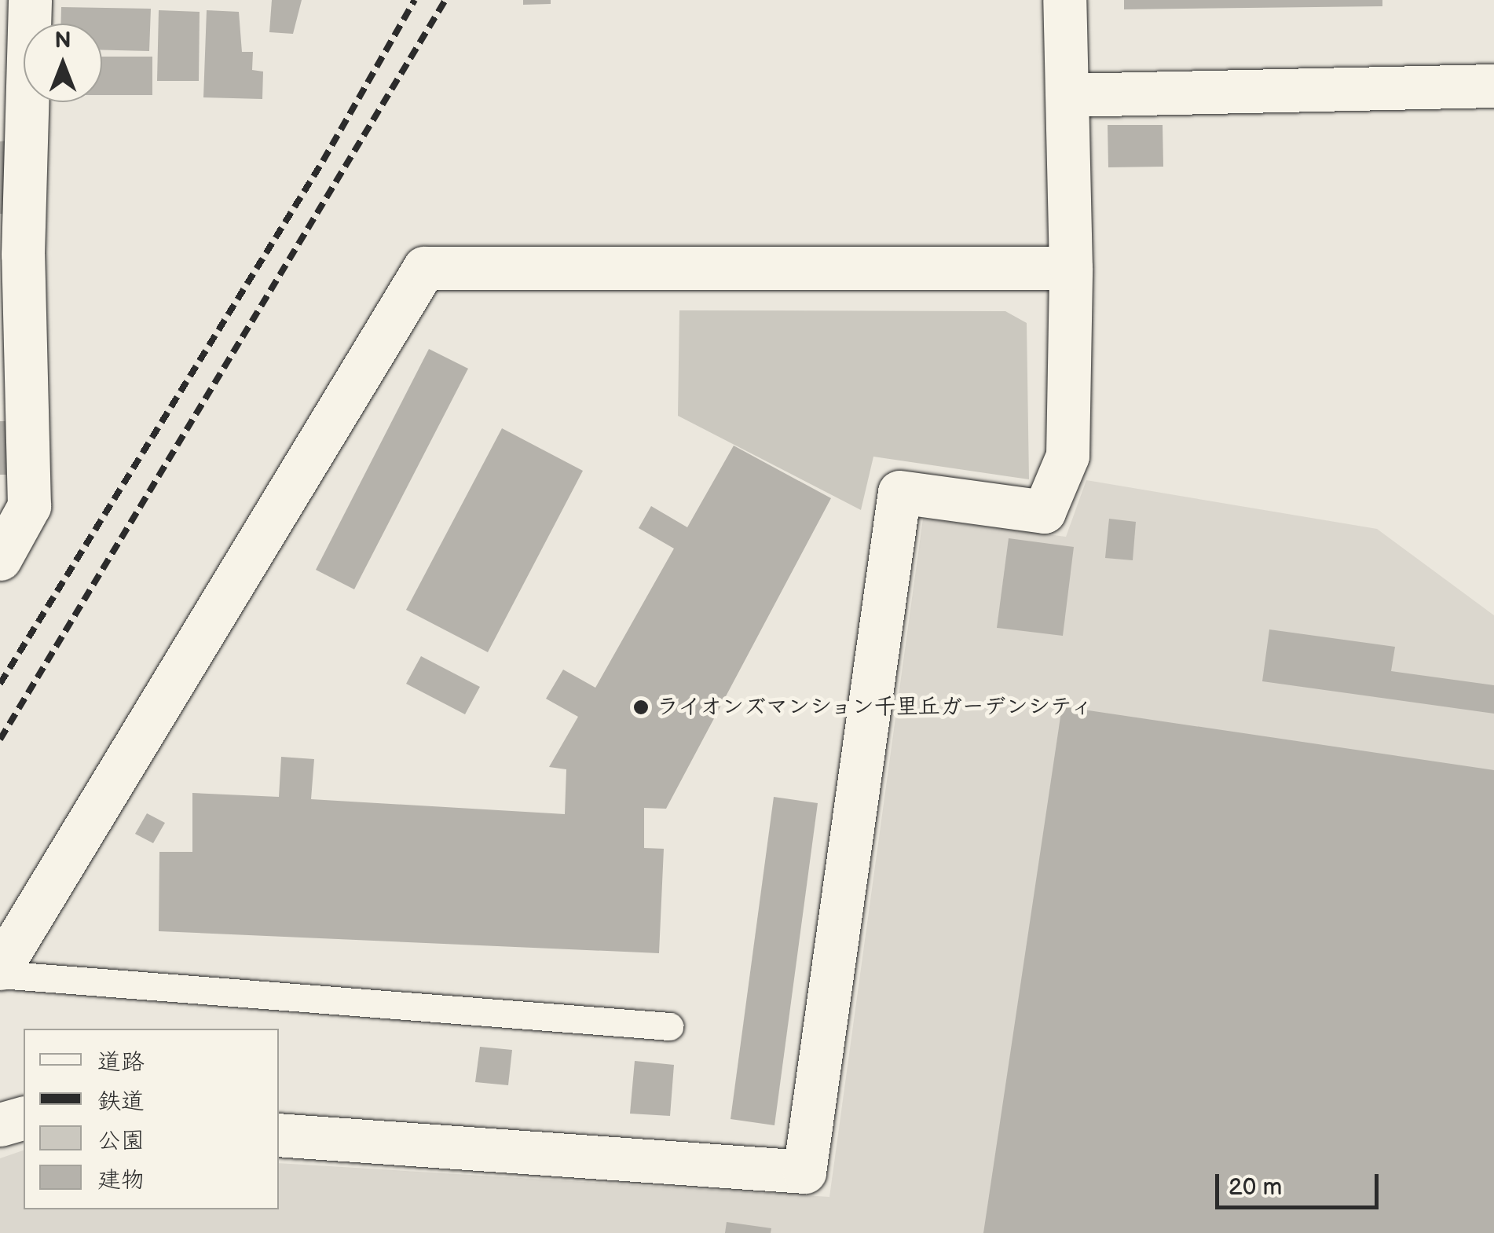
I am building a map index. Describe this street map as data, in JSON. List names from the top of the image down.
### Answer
{
  "places": ["ライオンズマンション千里丘ガーデンシティ"],
  "legend": [
    "道路",
    "鉄道",
    "公園",
    "建物"
  ],
  "scale_bar": "20 m",
  "north": "top"
}
